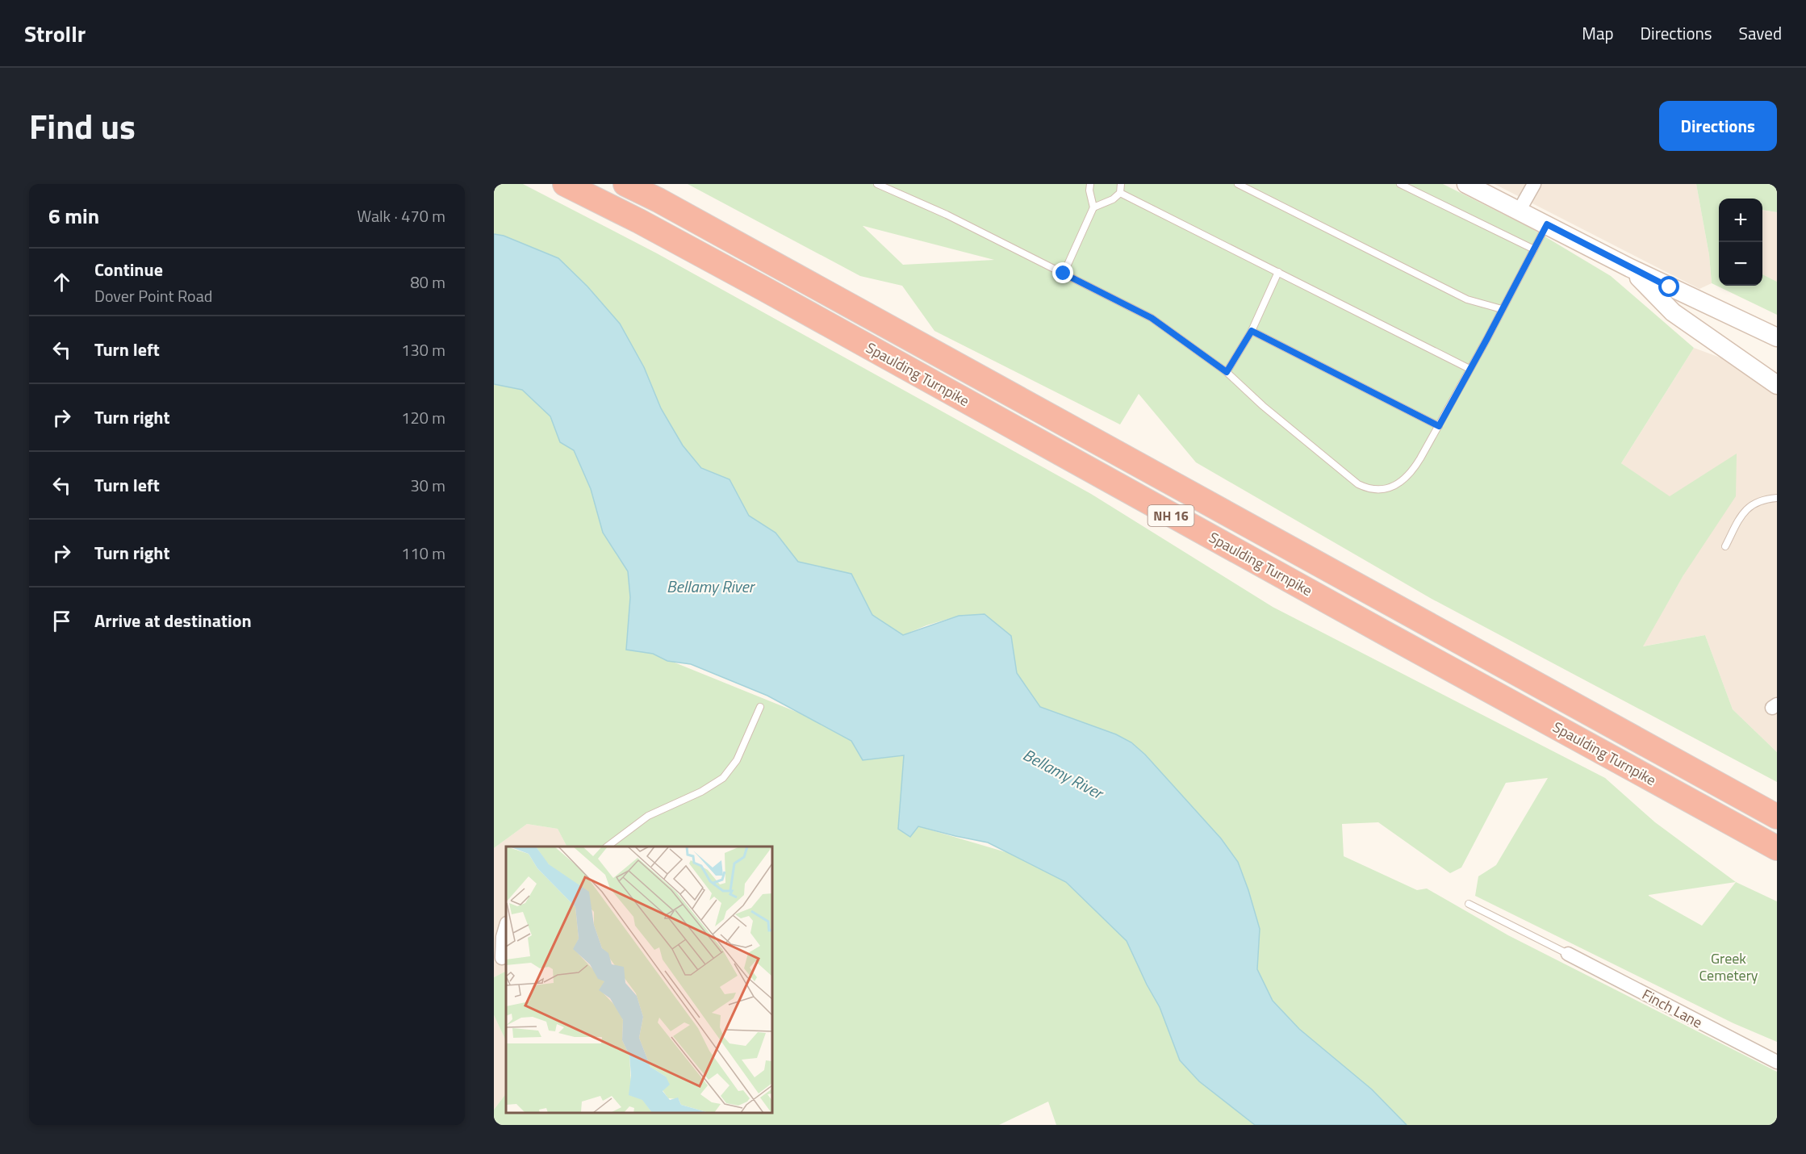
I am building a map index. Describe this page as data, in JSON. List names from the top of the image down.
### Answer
{
  "streets": {
    "highway": ["Spaulding Turnpike", "NH 16"],
    "street": ["Finch Lane"]
  },
  "water": ["Bellamy River"],
  "parks": ["Greek Cemetery"],
  "page": {
    "header": "Strollr",
    "nav": ["Map", "Directions", "Saved"],
    "title": "Find us",
    "buttons": "Directions",
    "heading": ["6 min", "Walk · 470 m"],
    "map_buttons": ["+", "−"],
    "list": [
      ["Continue", "Dover Point Road", "80 m"],
      ["Turn left", "130 m"],
      ["Turn right", "120 m"],
      ["Turn left", "30 m"],
      ["Turn right", "110 m"],
      "Arrive at destination"
    ]
  }
}
